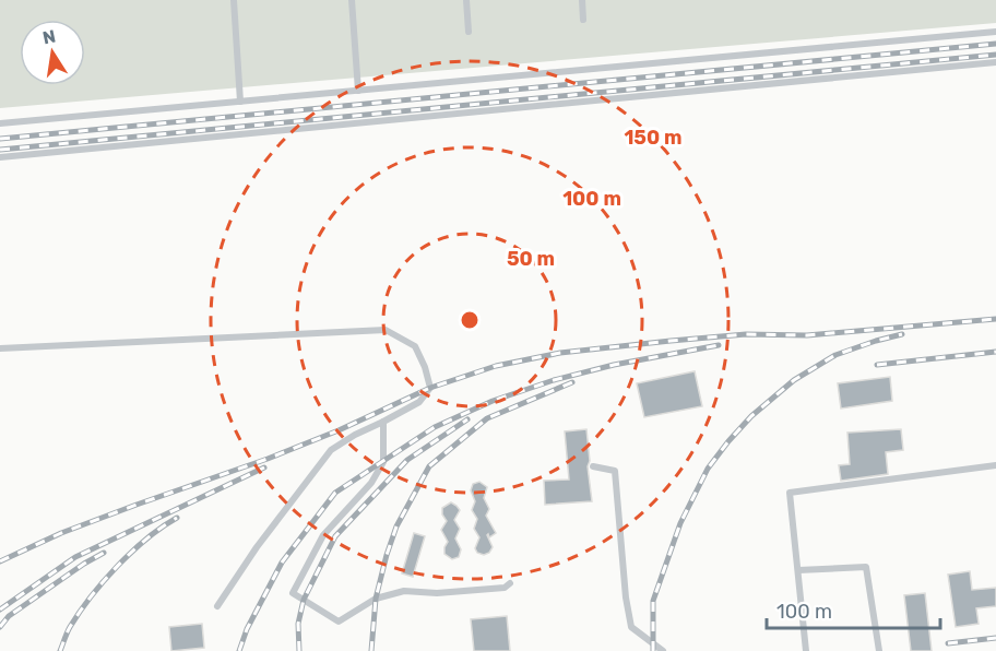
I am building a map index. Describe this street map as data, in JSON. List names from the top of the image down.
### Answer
{
  "scale_bar": "100 m",
  "north": "top",
  "rings": ["150 m", "100 m", "50 m"]
}
